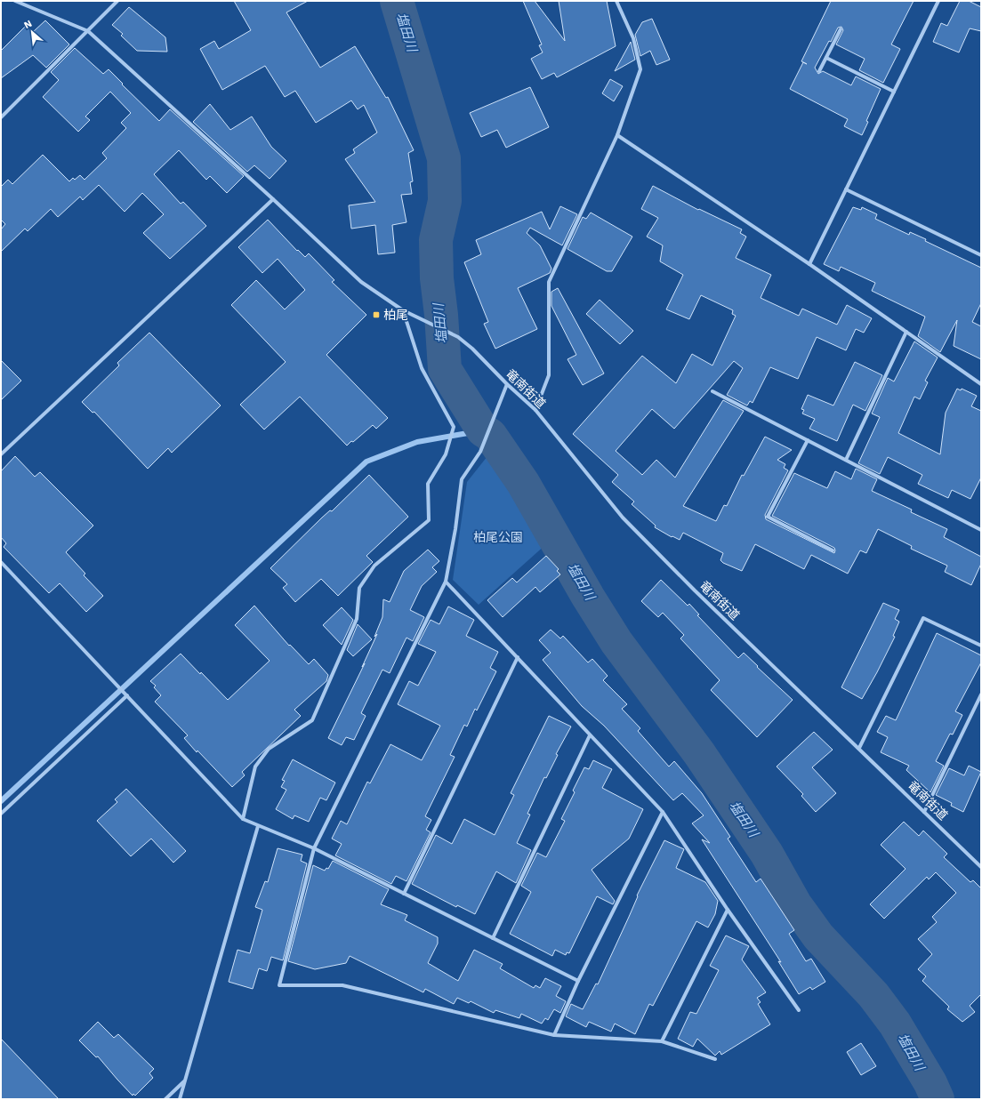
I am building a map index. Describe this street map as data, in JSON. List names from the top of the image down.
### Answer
{
  "streets": {
    "street": ["竜南街道"]
  },
  "water": ["塩田川"],
  "parks": ["柏尾公園"],
  "places": {
    "transit": ["柏尾"]
  },
  "north": "top left"
}
